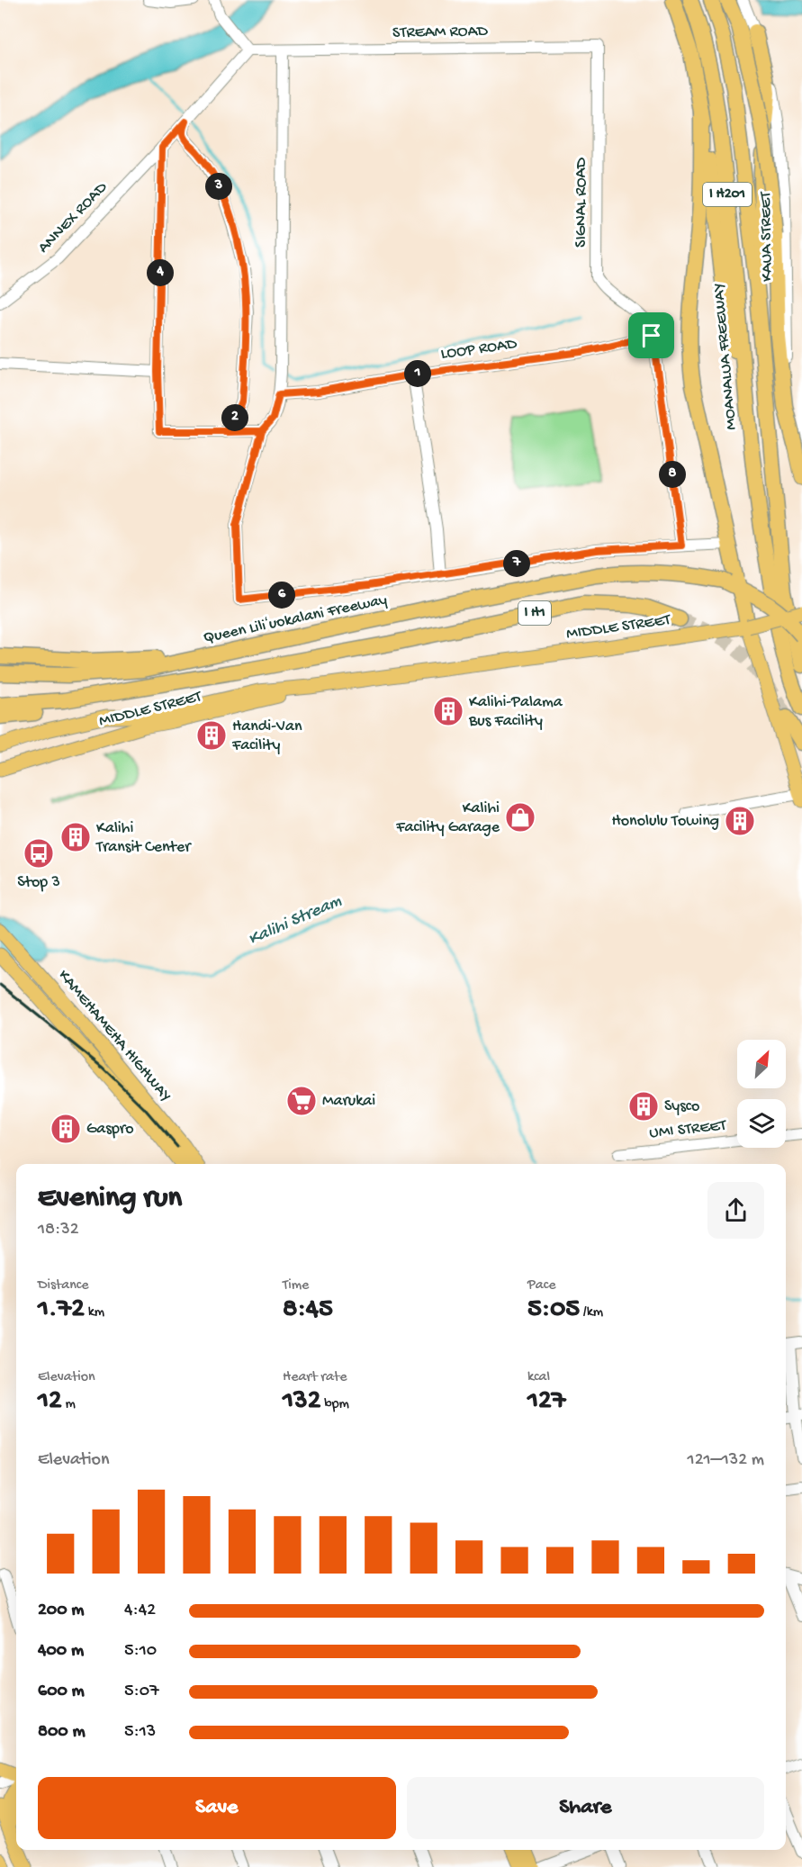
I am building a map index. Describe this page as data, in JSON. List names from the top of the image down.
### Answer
{
  "streets": {
    "highway": [
      "I H201",
      "MOANALUA FREEWAY",
      "I H1",
      "Queen Liliʻuokalani Freeway"
    ],
    "main road": ["KAUA STREET", "MIDDLE STREET", "KAMEHAMEHA HIGHWAY"],
    "street": [
      "STREAM ROAD",
      "SIGNAL ROAD",
      "ANNEX ROAD",
      "LOOP ROAD",
      "UMI STREET"
    ]
  },
  "crossings": [
    ["STREAM ROAD", "SIGNAL ROAD"],
    ["SIGNAL ROAD", "LOOP ROAD"]
  ],
  "water": ["Kalihi Stream"],
  "places": {
    "building": [
      "Kalihi-Palama Bus Facility",
      "Handi-Van Facility",
      "Honolulu Towing",
      "Kalihi Transit Center",
      "Sysco",
      "Gaspro"
    ],
    "shop": ["Kalihi Facility Garage"],
    "bus stop": ["Stop 3"],
    "supermarket": ["Marukai"]
  },
  "north": "top right",
  "page": {
    "pins": [
      "3",
      "4",
      "1",
      "2",
      "8",
      "7",
      "6"
    ],
    "heading": ["Evening run", "18:32"],
    "stats": [
      ["Distance", "1.72 km"],
      ["Time", "8:45"],
      ["Pace", "5:05 /km"],
      ["Elevation", "12 m"],
      ["Heart rate", "132 bpm"],
      ["kcal", "127"]
    ],
    "chart": ["Elevation", "121–132 m"],
    "list": [
      {
        "name": "200 m",
        "note": "4:42"
      },
      {
        "name": "400 m",
        "note": "5:10"
      },
      {
        "name": "600 m",
        "note": "5:07"
      },
      {
        "name": "800 m",
        "note": "5:13"
      }
    ],
    "buttons": ["Save", "Share"]
  }
}
